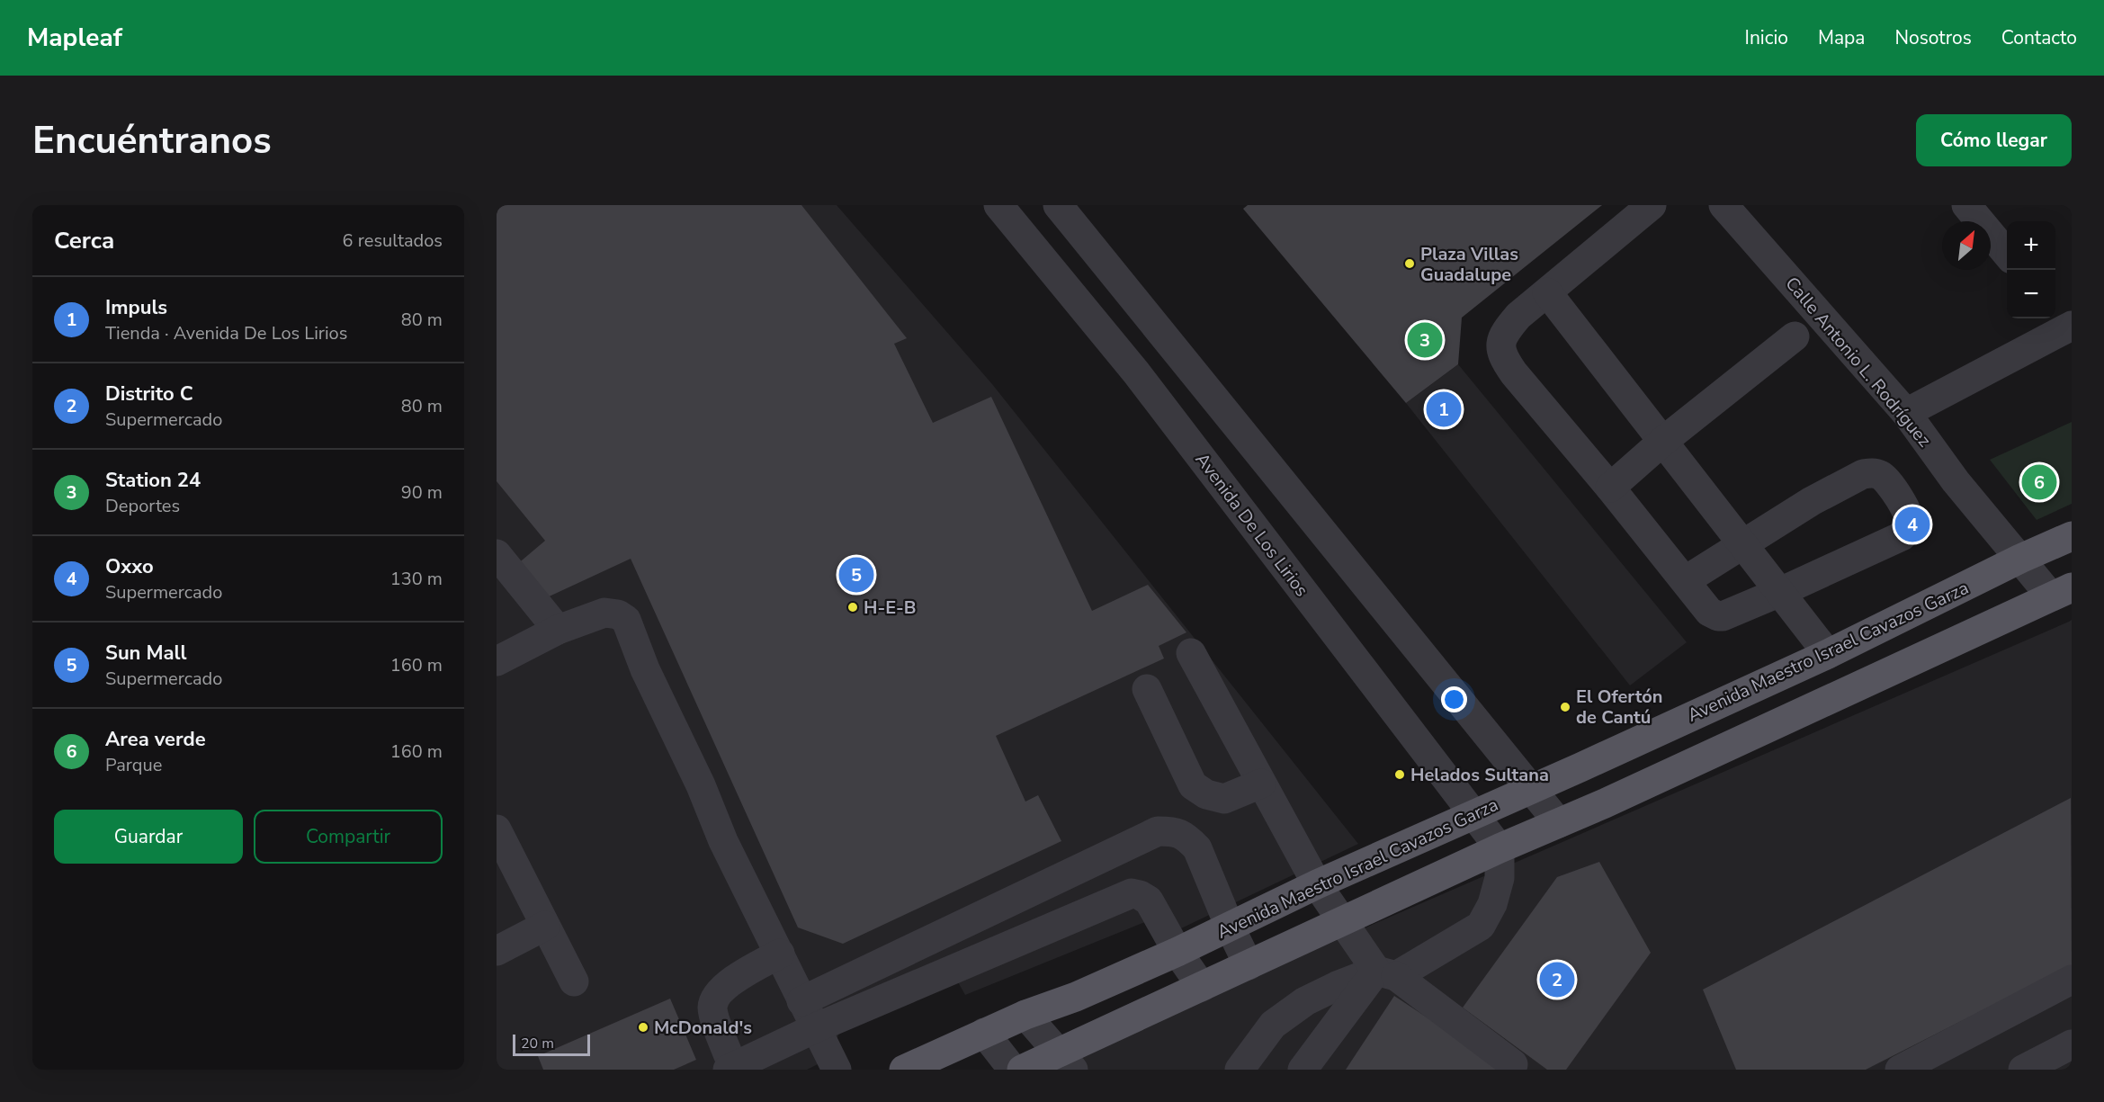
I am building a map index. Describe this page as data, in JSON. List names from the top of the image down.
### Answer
{
  "streets": {
    "main road": ["Avenida Maestro Israel Cavazos Garza"],
    "street": ["Calle Antonio L. Rodríguez", "Avenida De Los Lirios"]
  },
  "crossings": [
    ["Calle Antonio L. Rodríguez", "Avenida Maestro Israel Cavazos Garza"],
    ["Avenida De Los Lirios", "Avenida Maestro Israel Cavazos Garza"]
  ],
  "places": [
    "Plaza Villas Guadalupe",
    "H-E-B",
    "El Ofertón de Cantú",
    "Helados Sultana",
    "McDonald's"
  ],
  "scale_bar": "20 m",
  "north": "top right",
  "page": {
    "header": "Mapleaf",
    "nav": [
      "Inicio",
      "Mapa",
      "Nosotros",
      "Contacto"
    ],
    "buttons": [
      "Cómo llegar",
      ["Guardar", "Compartir"]
    ],
    "title": "Encuéntranos",
    "heading": ["Cerca", "6 resultados"],
    "map_buttons": ["+", "−"],
    "list": [
      {
        "mark": "1",
        "name": "Impuls",
        "note": "Tienda · Avenida De Los Lirios",
        "value": "80 m"
      },
      {
        "mark": "2",
        "name": "Distrito C",
        "note": "Supermercado",
        "value": "80 m"
      },
      {
        "mark": "3",
        "name": "Station 24",
        "note": "Deportes",
        "value": "90 m"
      },
      {
        "mark": "4",
        "name": "Oxxo",
        "note": "Supermercado",
        "value": "130 m"
      },
      {
        "mark": "5",
        "name": "Sun Mall",
        "note": "Supermercado",
        "value": "160 m"
      },
      {
        "mark": "6",
        "name": "Area verde",
        "note": "Parque",
        "value": "160 m"
      }
    ],
    "pins": [
      "3",
      "1",
      "6",
      "4",
      "5",
      "2"
    ],
    "scale": "20 m"
  }
}
